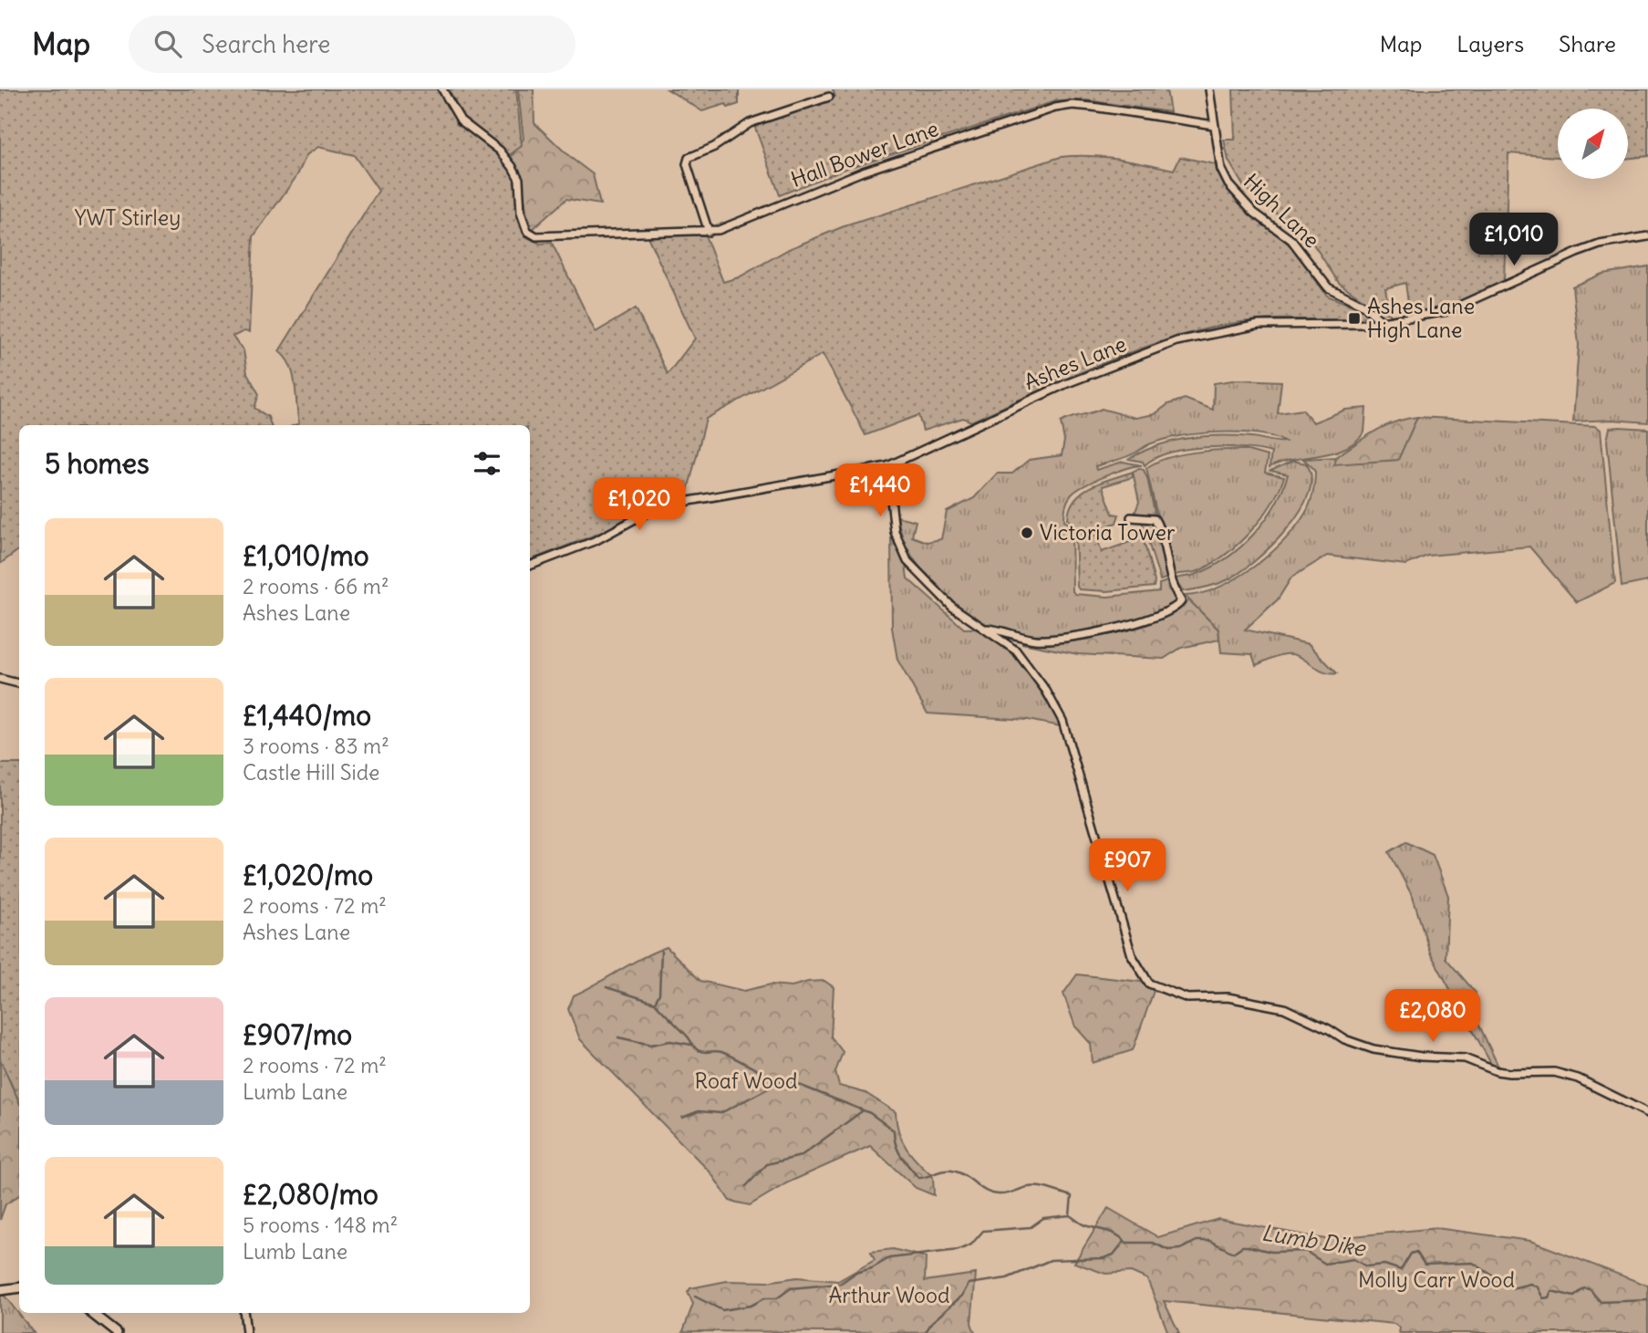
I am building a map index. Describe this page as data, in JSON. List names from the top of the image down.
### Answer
{
  "streets": {
    "street": ["Hall Bower Lane", "High Lane", "Ashes Lane"]
  },
  "crossings": [
    ["Hall Bower Lane", "High Lane"],
    ["High Lane", "Ashes Lane"]
  ],
  "water": ["Lumb Dike"],
  "parks": [
    "YWT Stirley",
    "Roaf Wood",
    "Molly Carr Wood",
    "Arthur Wood"
  ],
  "places": {
    "transit": ["Ashes Lane High Lane"],
    "other": ["Victoria Tower"]
  },
  "north": "top right",
  "page": {
    "header": "Map",
    "search": "Search here",
    "nav": ["Map", "Layers", "Share"],
    "price": [
      "£1,010",
      "£1,440",
      "£1,020",
      "£907",
      "£2,080"
    ],
    "heading": "5 homes",
    "list": [
      {
        "name": "£1,010/mo",
        "note": "2 rooms · 66 m² · Ashes Lane"
      },
      {
        "name": "£1,440/mo",
        "note": "3 rooms · 83 m² · Castle Hill Side"
      },
      {
        "name": "£1,020/mo",
        "note": "2 rooms · 72 m² · Ashes Lane"
      },
      {
        "name": "£907/mo",
        "note": "2 rooms · 72 m² · Lumb Lane"
      },
      {
        "name": "£2,080/mo",
        "note": "5 rooms · 148 m² · Lumb Lane"
      }
    ]
  }
}
